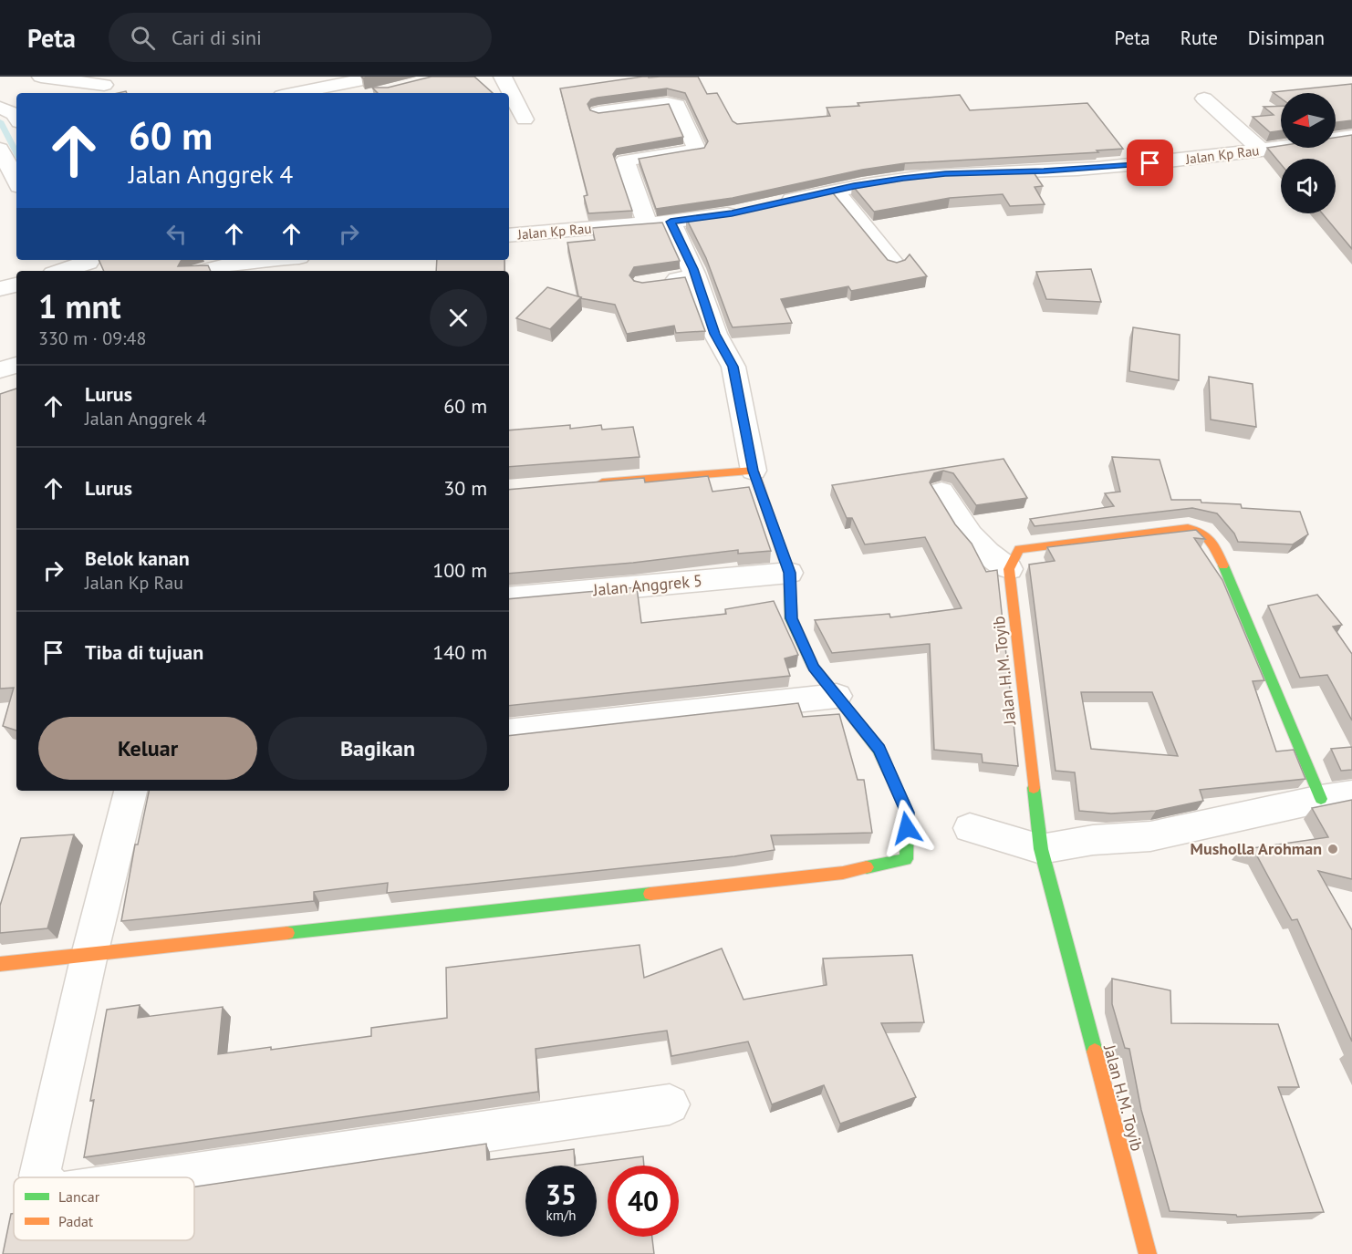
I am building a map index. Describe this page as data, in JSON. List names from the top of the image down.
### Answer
{
  "streets": {
    "street": ["Jalan Kp Rau", "Jalan Anggrek 5", "Jalan H.M. Toyib"]
  },
  "places": ["Musholla Arohman"],
  "legend": ["Lancar", "Padat"],
  "north": "left",
  "page": {
    "header": "Peta",
    "search": "Cari di sini",
    "nav": ["Peta", "Rute", "Disimpan"],
    "turn": ["60 m", "Jalan Anggrek 4"],
    "heading": ["1 mnt", "330 m · 09:48"],
    "list": [
      {
        "name": "Lurus",
        "note": "Jalan Anggrek 4",
        "value": "60 m"
      },
      {
        "name": "Lurus",
        "value": "30 m"
      },
      {
        "name": "Belok kanan",
        "note": "Jalan Kp Rau",
        "value": "100 m"
      },
      {
        "name": "Tiba di tujuan",
        "value": "140 m"
      }
    ],
    "buttons": ["Keluar", "Bagikan"],
    "speed": "35 km/h",
    "limit": "40"
  }
}
